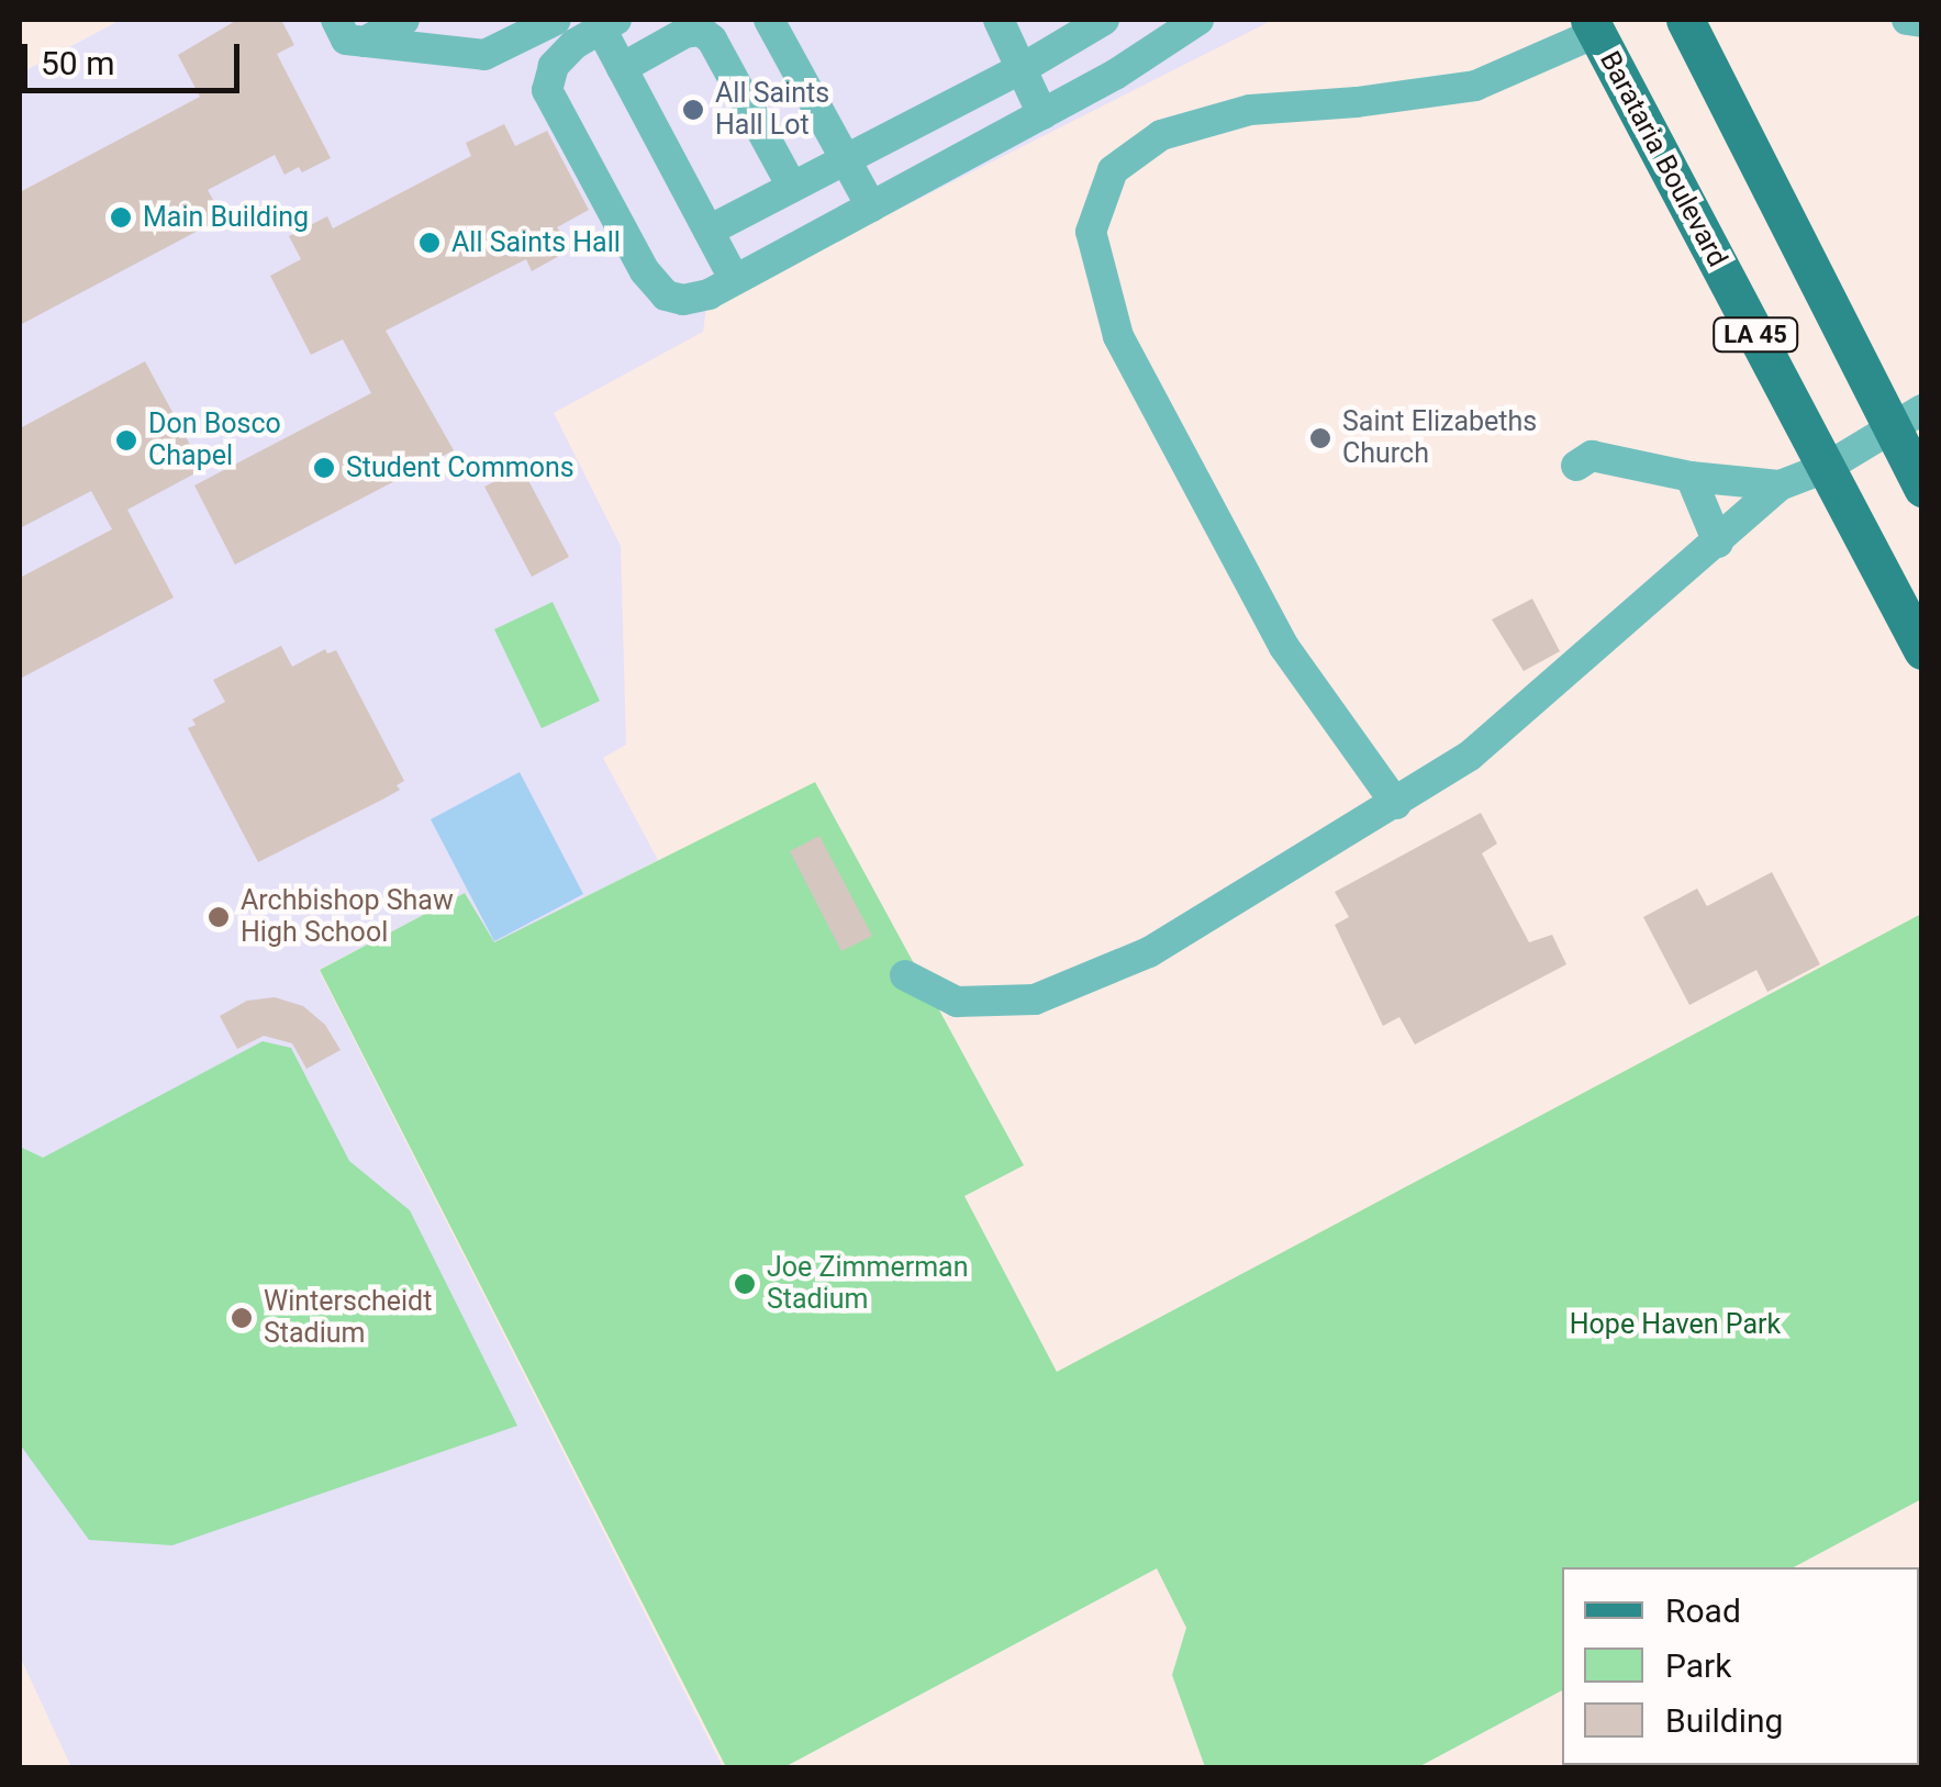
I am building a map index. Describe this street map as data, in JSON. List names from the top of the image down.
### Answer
{
  "streets": {
    "main road": ["Barataria Boulevard", "LA 45"]
  },
  "parks": ["Hope Haven Park"],
  "places": [
    "All Saints Hall Lot",
    "Main Building",
    "All Saints Hall",
    "Saint Elizabeths Church",
    "Don Bosco Chapel",
    "Student Commons",
    "Archbishop Shaw High School",
    "Joe Zimmerman Stadium",
    "Winterscheidt Stadium"
  ],
  "legend": ["Road", "Park", "Building"],
  "scale_bar": "50 m"
}
